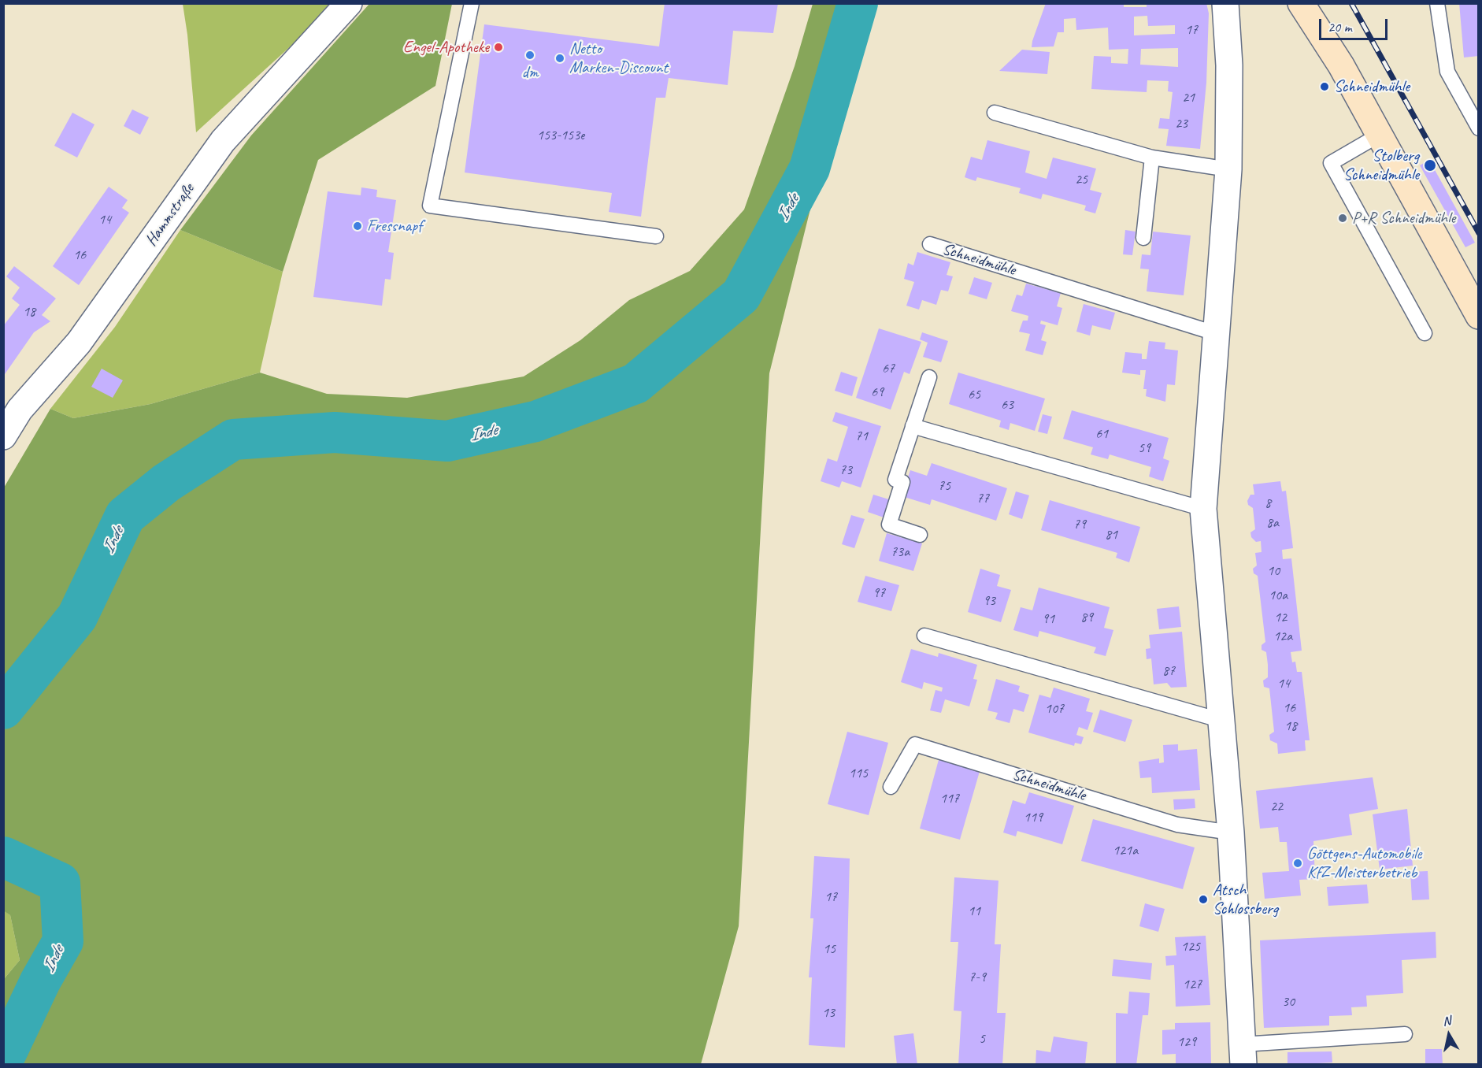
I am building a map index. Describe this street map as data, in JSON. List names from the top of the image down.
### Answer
{
  "streets": {
    "street": ["Hammstraße"],
    "lane": ["Schneidmühle"]
  },
  "water": ["Inde"],
  "places": [
    "Engel-Apotheke",
    "dm",
    "Netto Marken-Discount",
    "Schneidmühle",
    "Stolberg Schneidmühle",
    "P+R Schneidmühle",
    "Fressnapf",
    "Göttgens-Automobile KfZ-Meisterbetrieb",
    "Atsch Schlossberg"
  ],
  "house_numbers": [
    "17",
    "21",
    "23",
    "153-153e",
    "25",
    "14",
    "16",
    "18",
    "67",
    "69",
    "65",
    "63",
    "61",
    "71",
    "59",
    "73",
    "75",
    "77",
    "8",
    "8a",
    "79",
    "81",
    "73a",
    "10",
    "97",
    "10a",
    "93",
    "89",
    "12",
    "91",
    "12a",
    "87",
    "14",
    "16",
    "107",
    "18",
    "115",
    "117",
    "22",
    "119",
    "121a",
    "17",
    "11",
    "125",
    "15",
    "7-9",
    "127",
    "30",
    "13",
    "5",
    "129"
  ],
  "scale_bar": "20 m",
  "north": "top"
}
